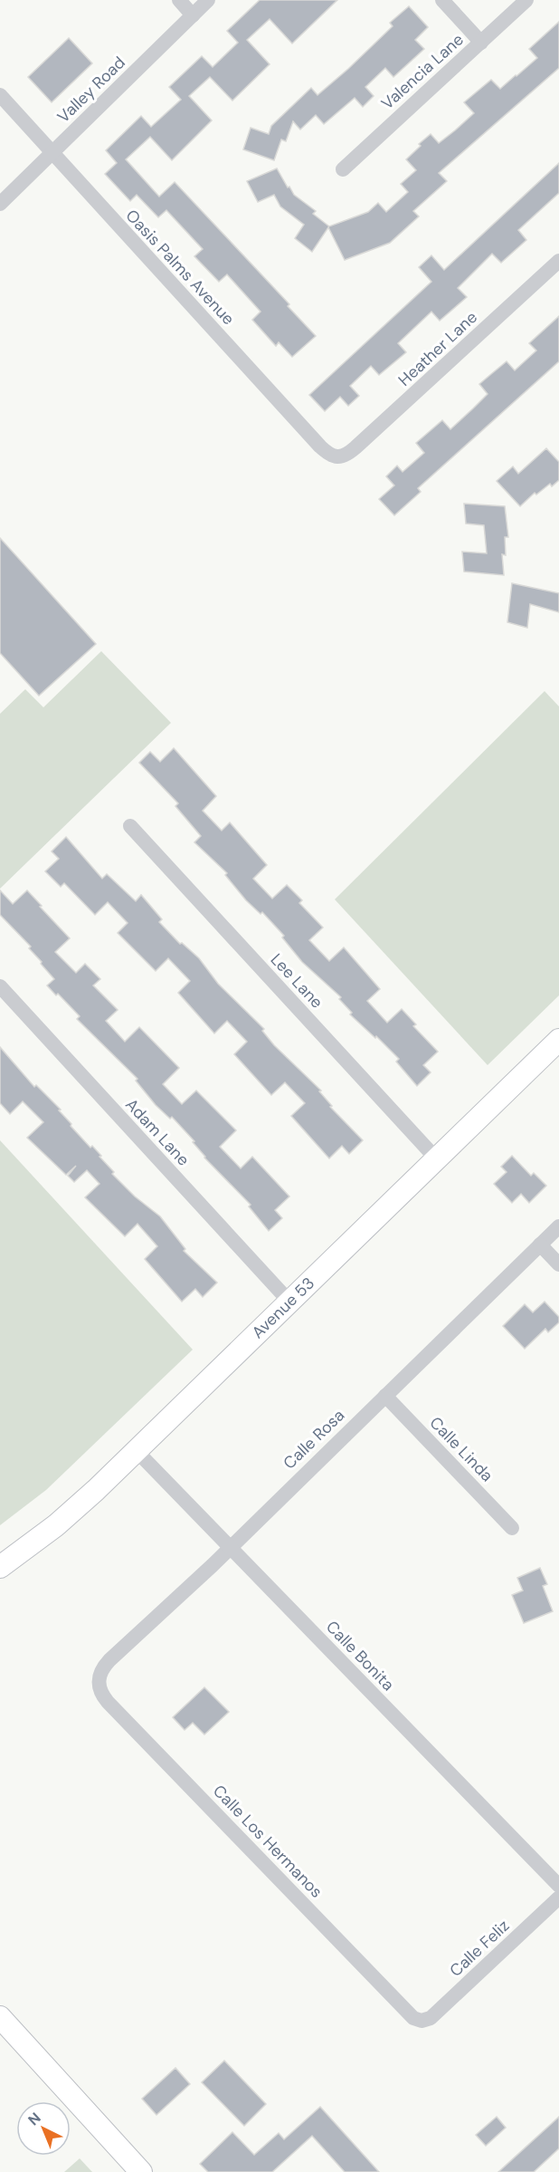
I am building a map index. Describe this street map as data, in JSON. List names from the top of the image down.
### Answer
{
  "streets": {
    "street": [
      "Valencia Lane",
      "Valley Road",
      "Oasis Palms Avenue",
      "Heather Lane",
      "Lee Lane",
      "Adam Lane",
      "Avenue 53",
      "Calle Rosa",
      "Calle Linda",
      "Calle Bonita",
      "Calle Los Hermanos",
      "Calle Feliz"
    ]
  },
  "crossings": [
    ["Valley Road", "Oasis Palms Avenue"],
    ["Oasis Palms Avenue", "Heather Lane"],
    ["Lee Lane", "Avenue 53"],
    ["Adam Lane", "Avenue 53"],
    ["Avenue 53", "Calle Bonita"],
    ["Calle Rosa", "Calle Linda"],
    ["Calle Rosa", "Calle Bonita"],
    ["Calle Rosa", "Calle Los Hermanos"],
    ["Calle Los Hermanos", "Calle Feliz"]
  ],
  "north": "top left"
}
